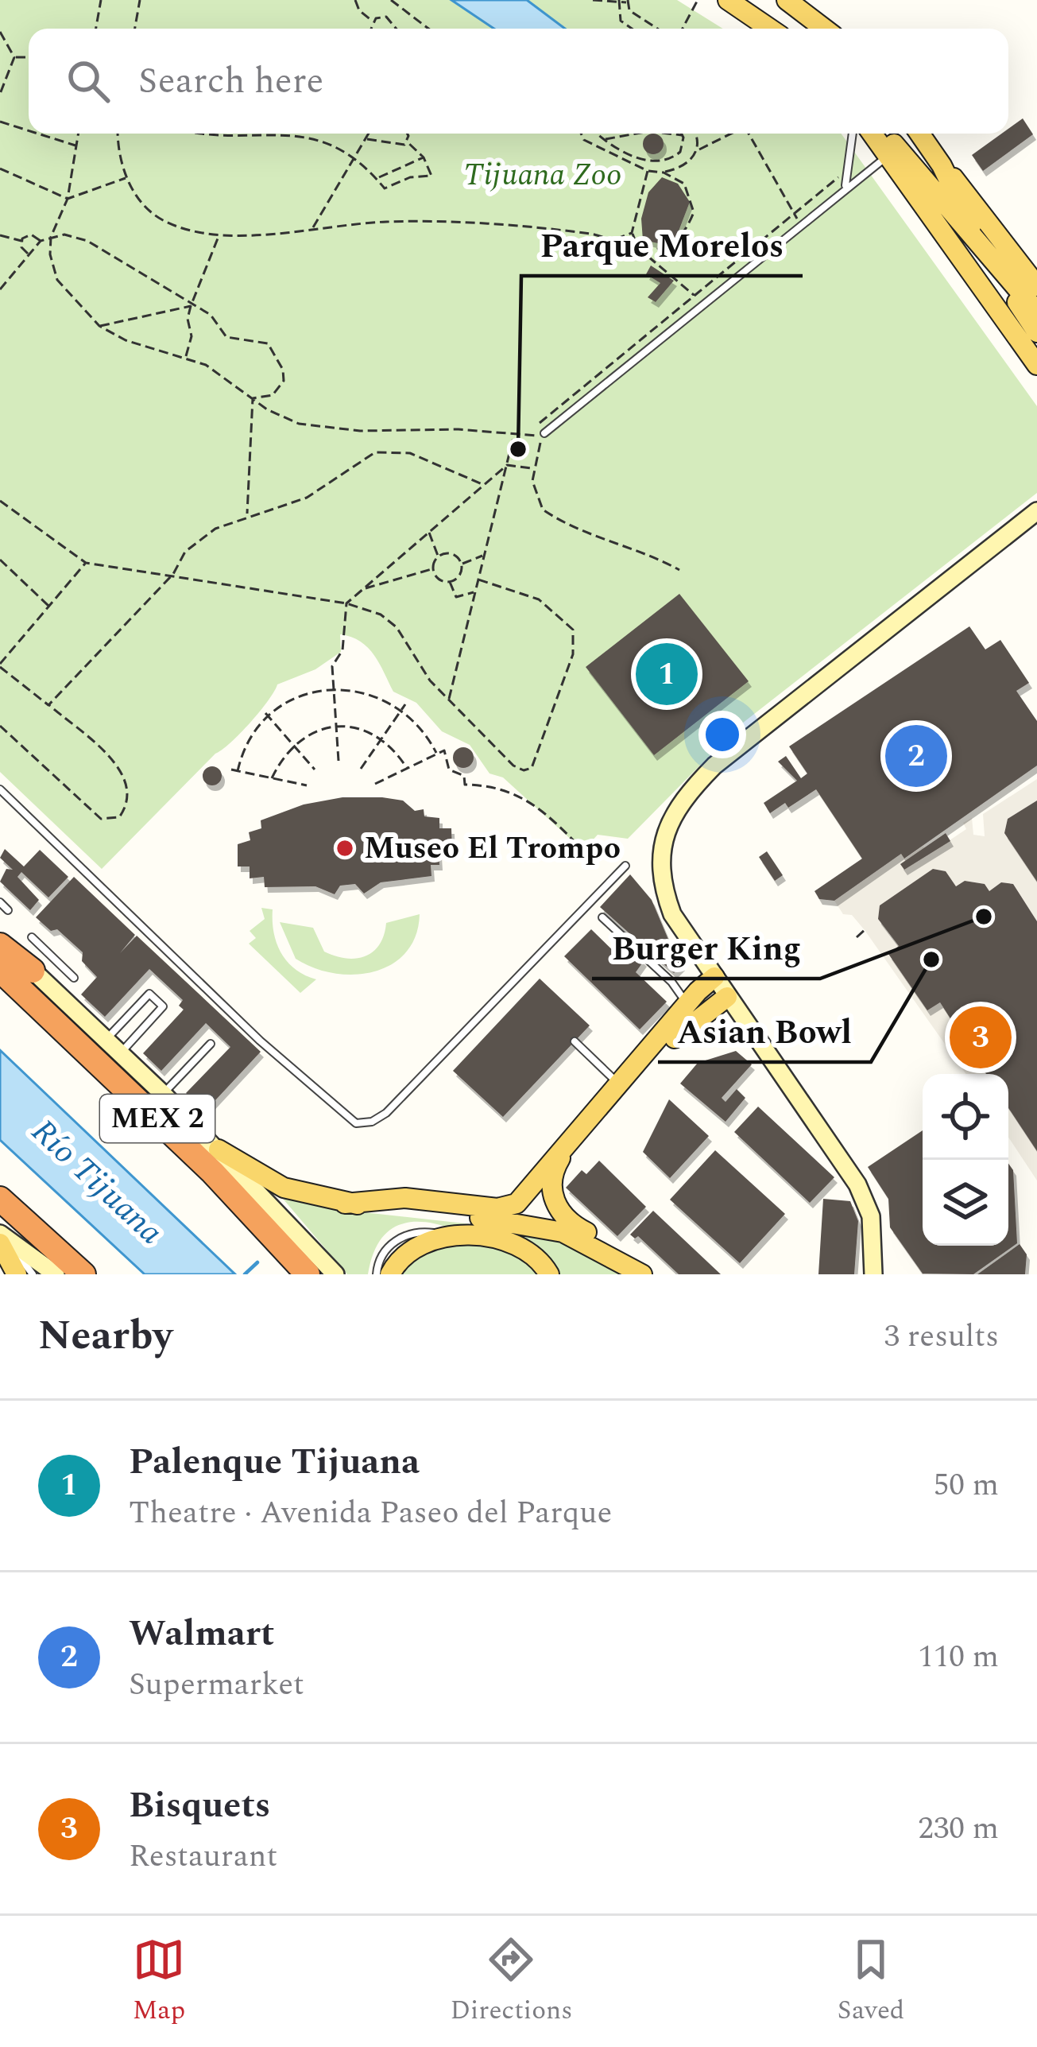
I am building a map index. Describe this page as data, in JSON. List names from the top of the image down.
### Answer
{
  "streets": {
    "highway": ["MEX 2"]
  },
  "water": ["Río Tijuana"],
  "parks": ["Tijuana Zoo"],
  "places": [
    "Parque Morelos",
    "Museo El Trompo",
    "Burger King",
    "Asian Bowl"
  ],
  "page": {
    "search": "Search here",
    "pins": ["1", "2", "3"],
    "heading": ["Nearby", "3 results"],
    "list": [
      {
        "mark": "1",
        "name": "Palenque Tijuana",
        "note": "Theatre · Avenida Paseo del Parque",
        "value": "50 m"
      },
      {
        "mark": "2",
        "name": "Walmart",
        "note": "Supermarket",
        "value": "110 m"
      },
      {
        "mark": "3",
        "name": "Bisquets",
        "note": "Restaurant",
        "value": "230 m"
      }
    ],
    "nav": ["Map", "Directions", "Saved"]
  }
}
